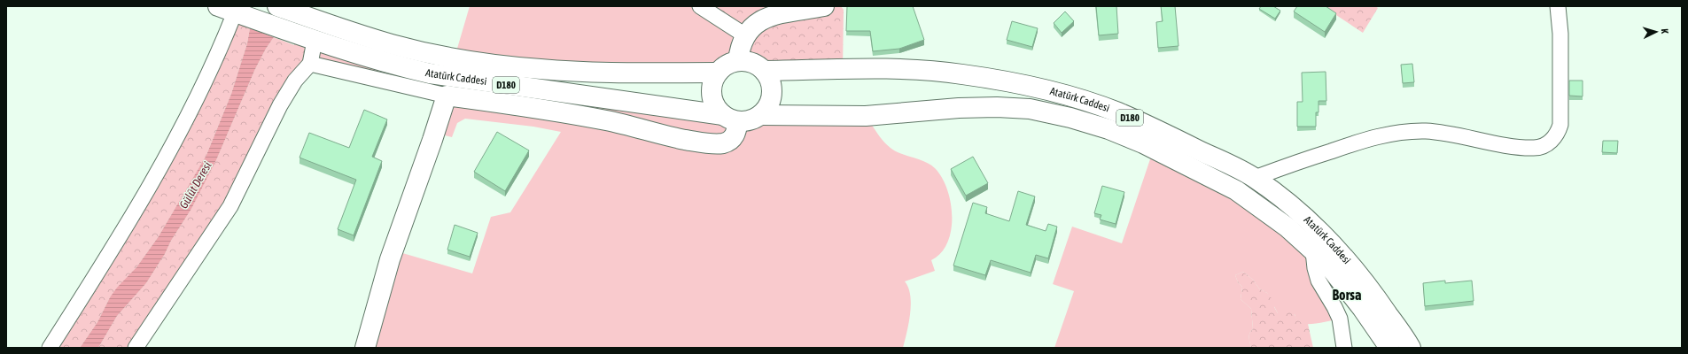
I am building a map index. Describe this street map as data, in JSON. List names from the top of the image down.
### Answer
{
  "streets": {
    "main road": ["Atatürk Caddesi", "D180"]
  },
  "districts": ["Borsa"],
  "water": ["Gülüt Deresi"],
  "north": "right"
}
